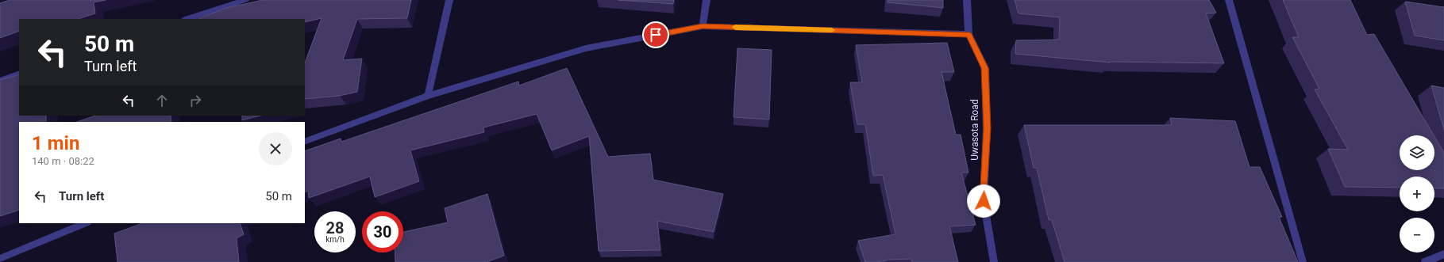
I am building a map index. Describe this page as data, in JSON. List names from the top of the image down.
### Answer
{
  "streets": {
    "street": ["Uwasota Road"]
  },
  "page": {
    "turn": ["50 m", "Turn left"],
    "heading": ["1 min", "140 m · 08:22"],
    "map_buttons": ["+", "−"],
    "list": [
      {
        "name": "Turn left",
        "value": "50 m"
      }
    ],
    "speed": "28 km/h",
    "limit": "30"
  }
}
